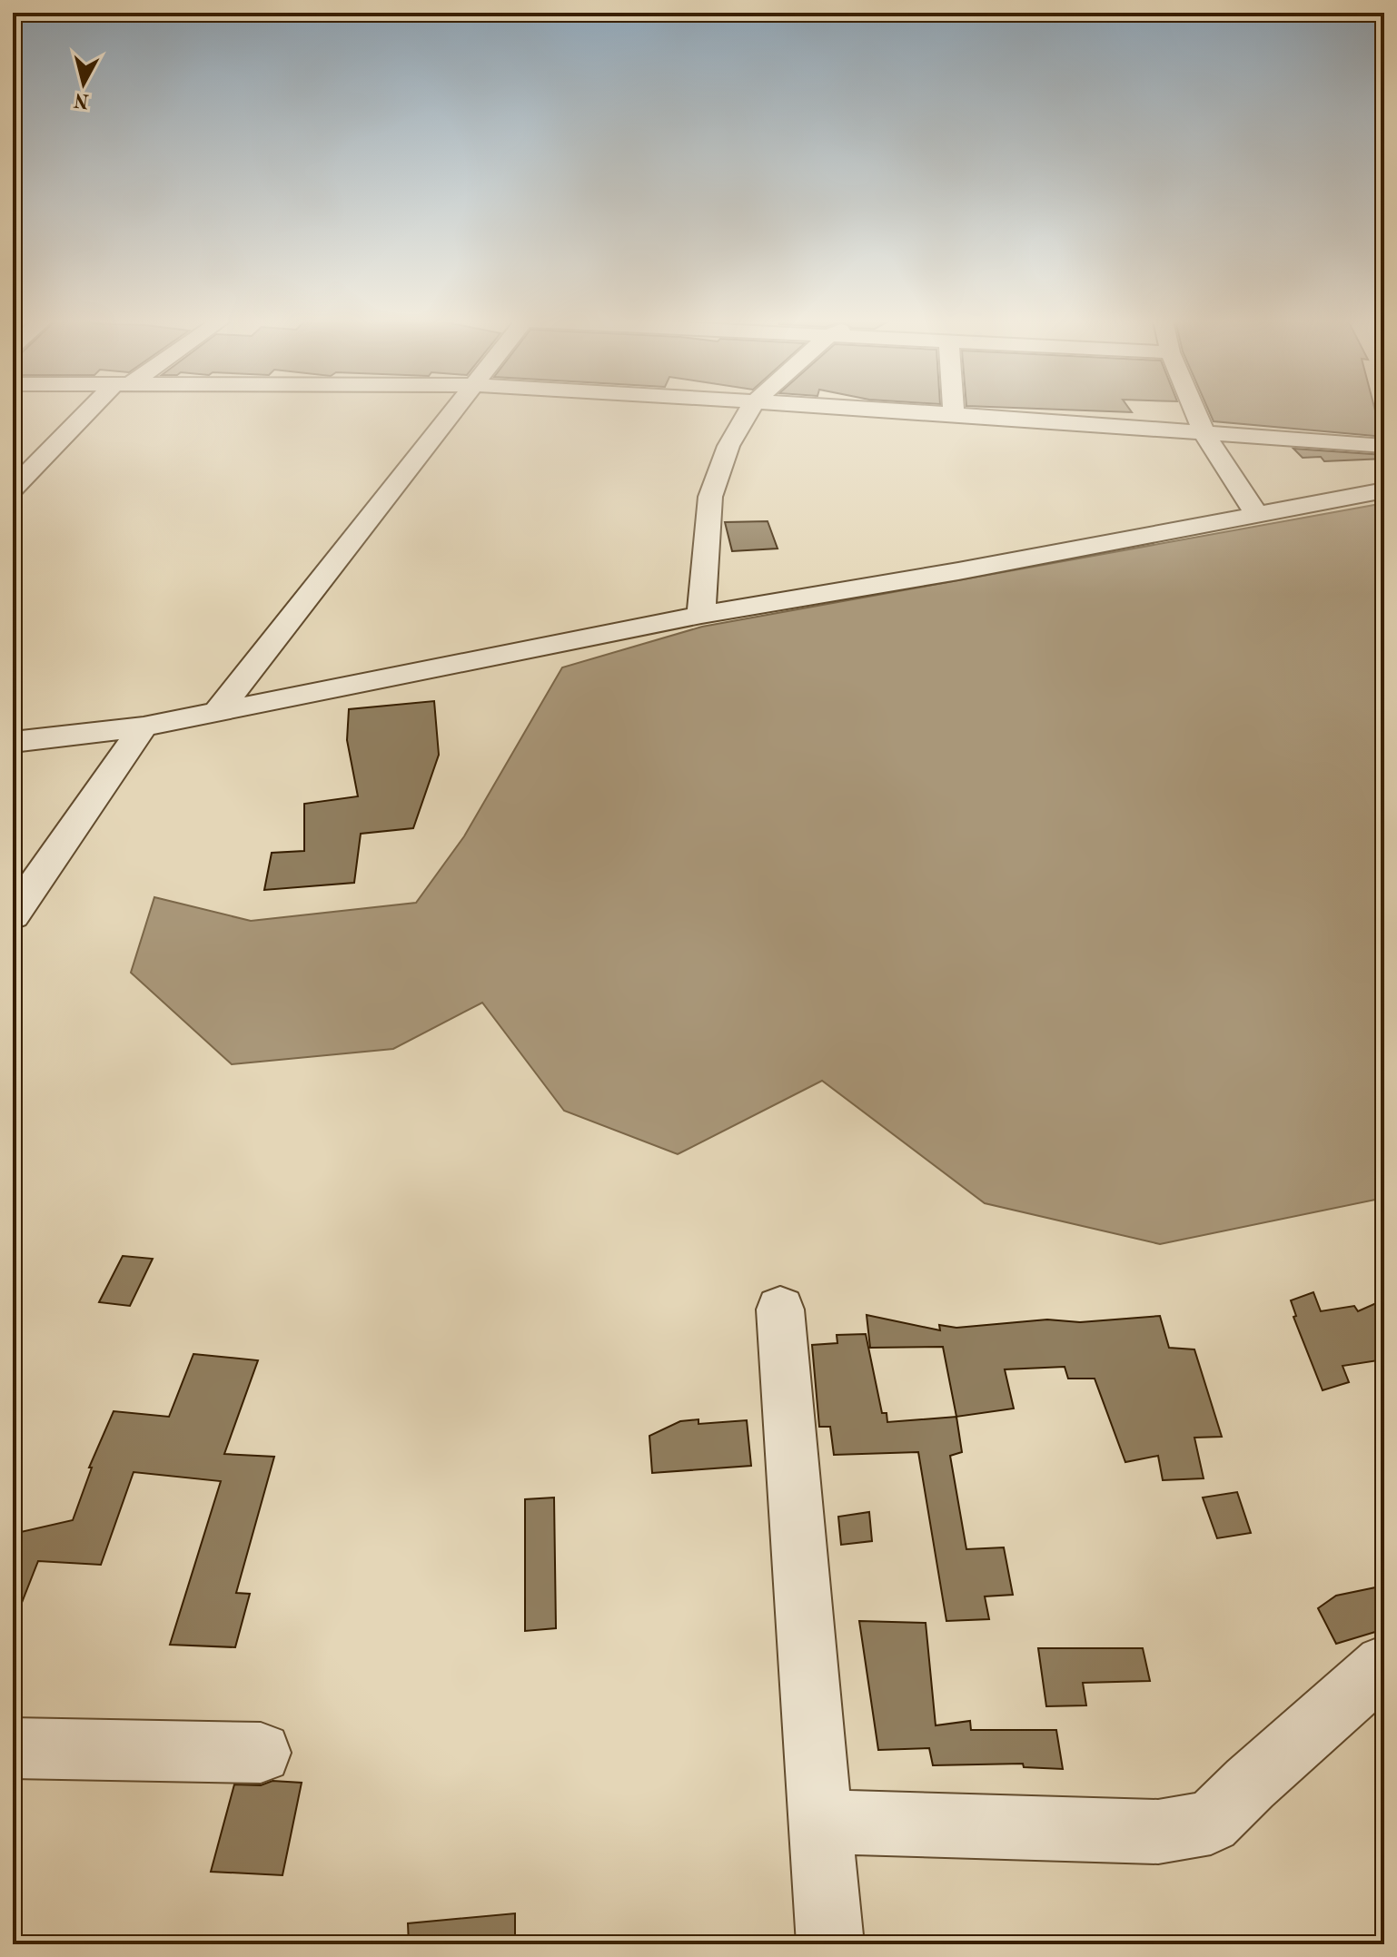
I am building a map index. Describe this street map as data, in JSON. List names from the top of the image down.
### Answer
{
  "north": "bottom"
}
